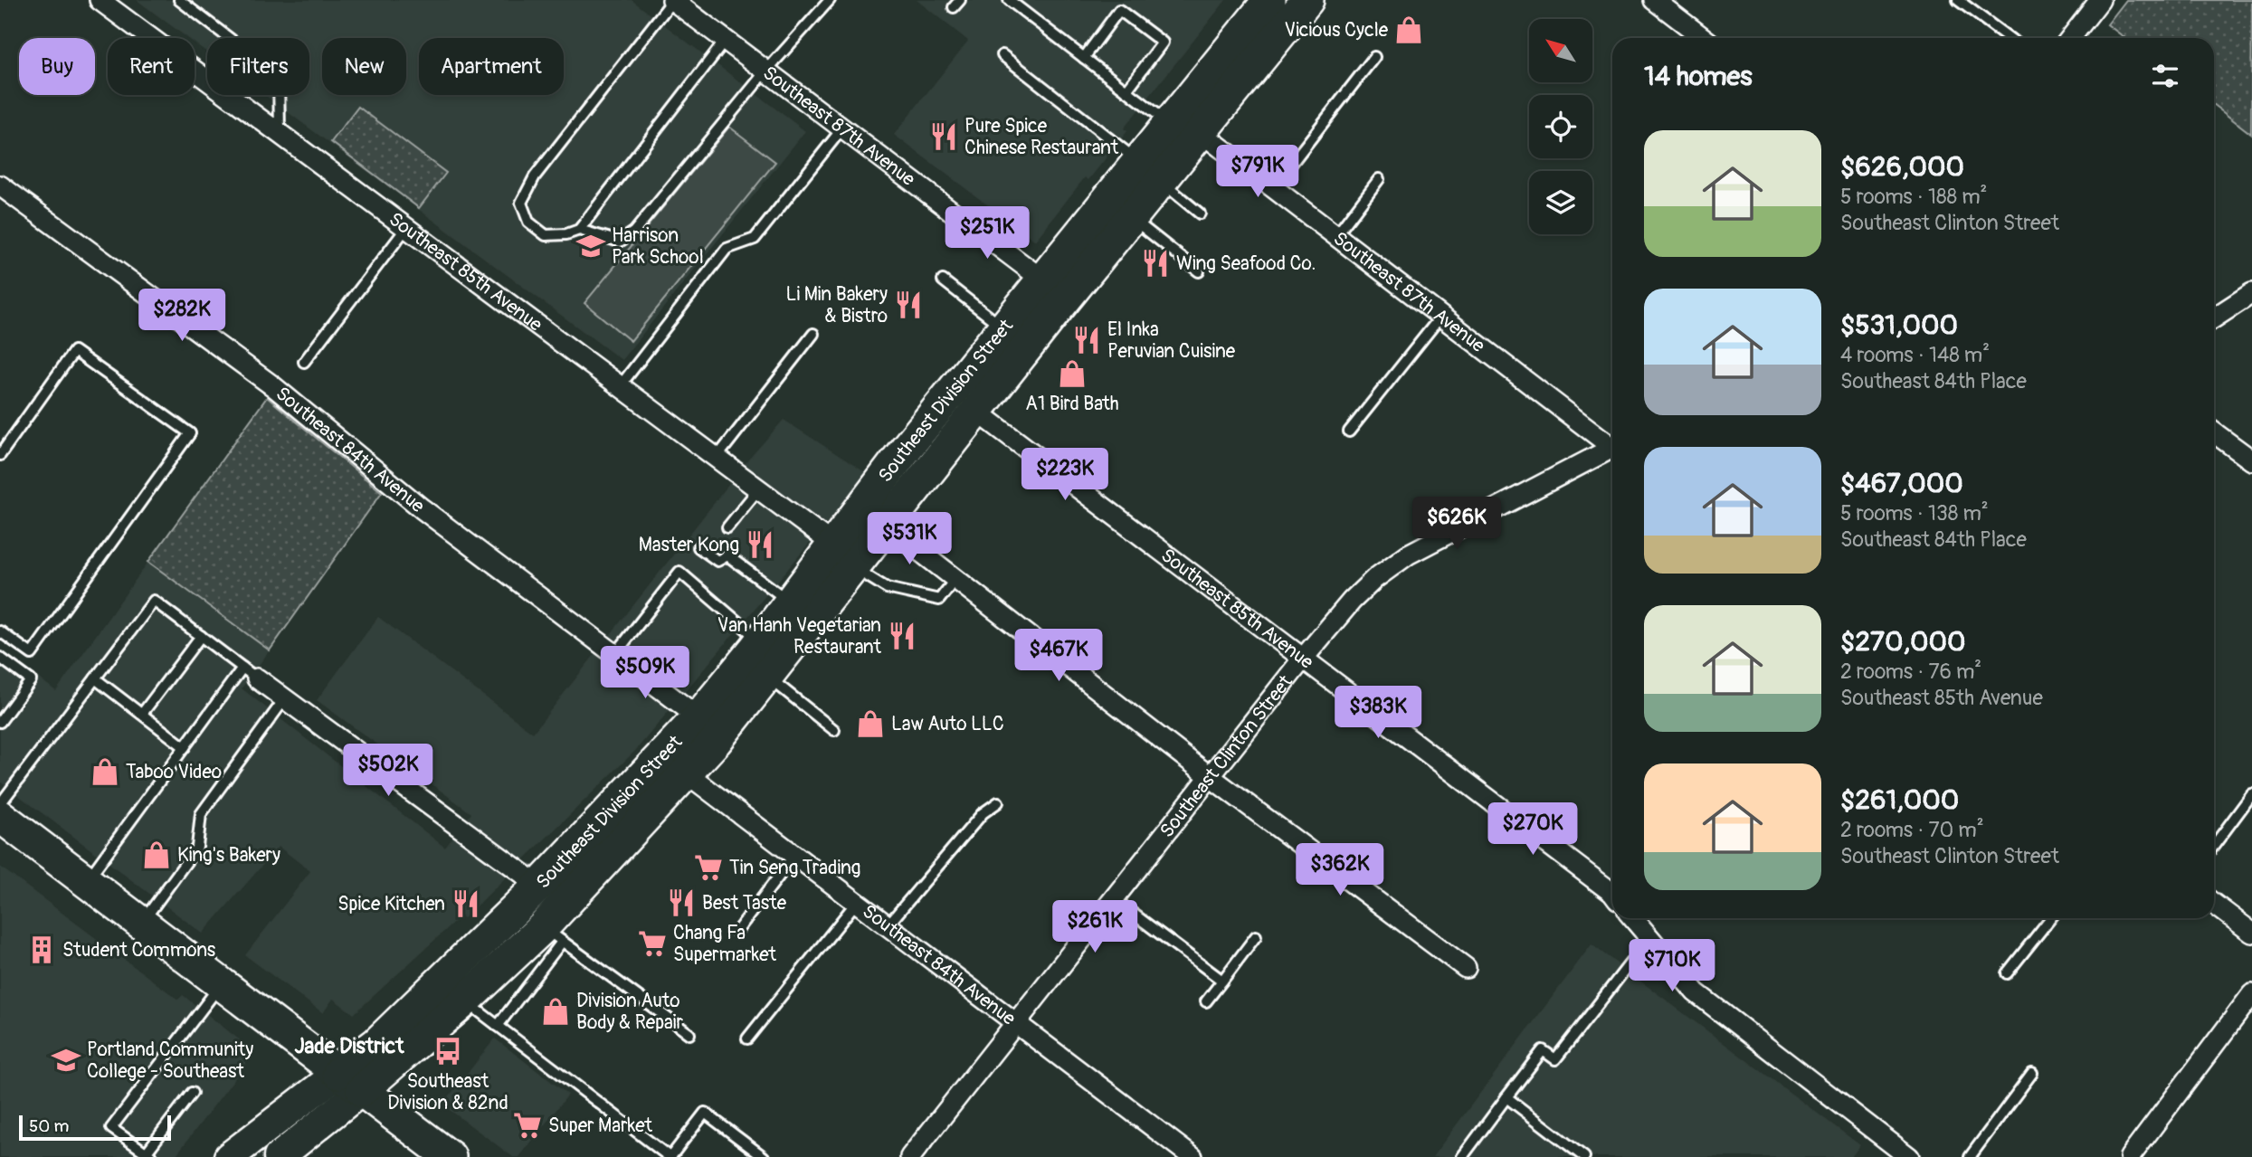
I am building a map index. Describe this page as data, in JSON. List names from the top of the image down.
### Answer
{
  "streets": {
    "main road": ["Southeast Division Street"],
    "street": [
      "Southeast 87th Avenue",
      "Southeast 85th Avenue",
      "Southeast 84th Avenue",
      "Southeast Clinton Street"
    ]
  },
  "crossings": [
    ["Southeast 87th Avenue", "Southeast Division Street"],
    ["Southeast 85th Avenue", "Southeast Division Street"],
    ["Southeast 85th Avenue", "Southeast Clinton Street"],
    ["Southeast Division Street", "Southeast 84th Avenue"],
    ["Southeast 84th Avenue", "Southeast Clinton Street"]
  ],
  "districts": ["Jade District"],
  "places": {
    "shop": [
      "Vicious Cycle",
      "A1 Bird Bath",
      "Law Auto LLC",
      "Taboo Video",
      "King's Bakery",
      "Division Auto Body & Repair"
    ],
    "restaurant": [
      "Pure Spice Chinese Restaurant",
      "Wing Seafood Co.",
      "Li Min Bakery & Bistro",
      "El Inka Peruvian Cuisine",
      "Master Kong",
      "Van Hanh Vegetarian Restaurant",
      "Best Taste",
      "Spice Kitchen"
    ],
    "school or university": ["Harrison Park School", "Portland Community College - Southeast"],
    "supermarket": ["Tin Seng Trading", "Chang Fa Supermarket", "Super Market"],
    "building": ["Student Commons"],
    "bus stop": ["Southeast Division & 82nd"]
  },
  "scale_bar": "50 m",
  "north": "top left",
  "page": {
    "chip": [
      "Buy",
      "Rent",
      "Filters",
      "New",
      "Apartment"
    ],
    "heading": "14 homes",
    "list": [
      {
        "name": "$626,000",
        "note": "5 rooms · 188 m² · Southeast Clinton Street"
      },
      {
        "name": "$531,000",
        "note": "4 rooms · 148 m² · Southeast 84th Place"
      },
      {
        "name": "$467,000",
        "note": "5 rooms · 138 m² · Southeast 84th Place"
      },
      {
        "name": "$270,000",
        "note": "2 rooms · 76 m² · Southeast 85th Avenue"
      },
      {
        "name": "$261,000",
        "note": "2 rooms · 70 m² · Southeast Clinton Street"
      }
    ],
    "price": [
      "$791K",
      "$251K",
      "$282K",
      "$223K",
      "$626K",
      "$531K",
      "$467K",
      "$509K",
      "$383K",
      "$502K",
      "$270K",
      "$362K",
      "$261K",
      "$710K"
    ],
    "scale": "50 m"
  }
}
